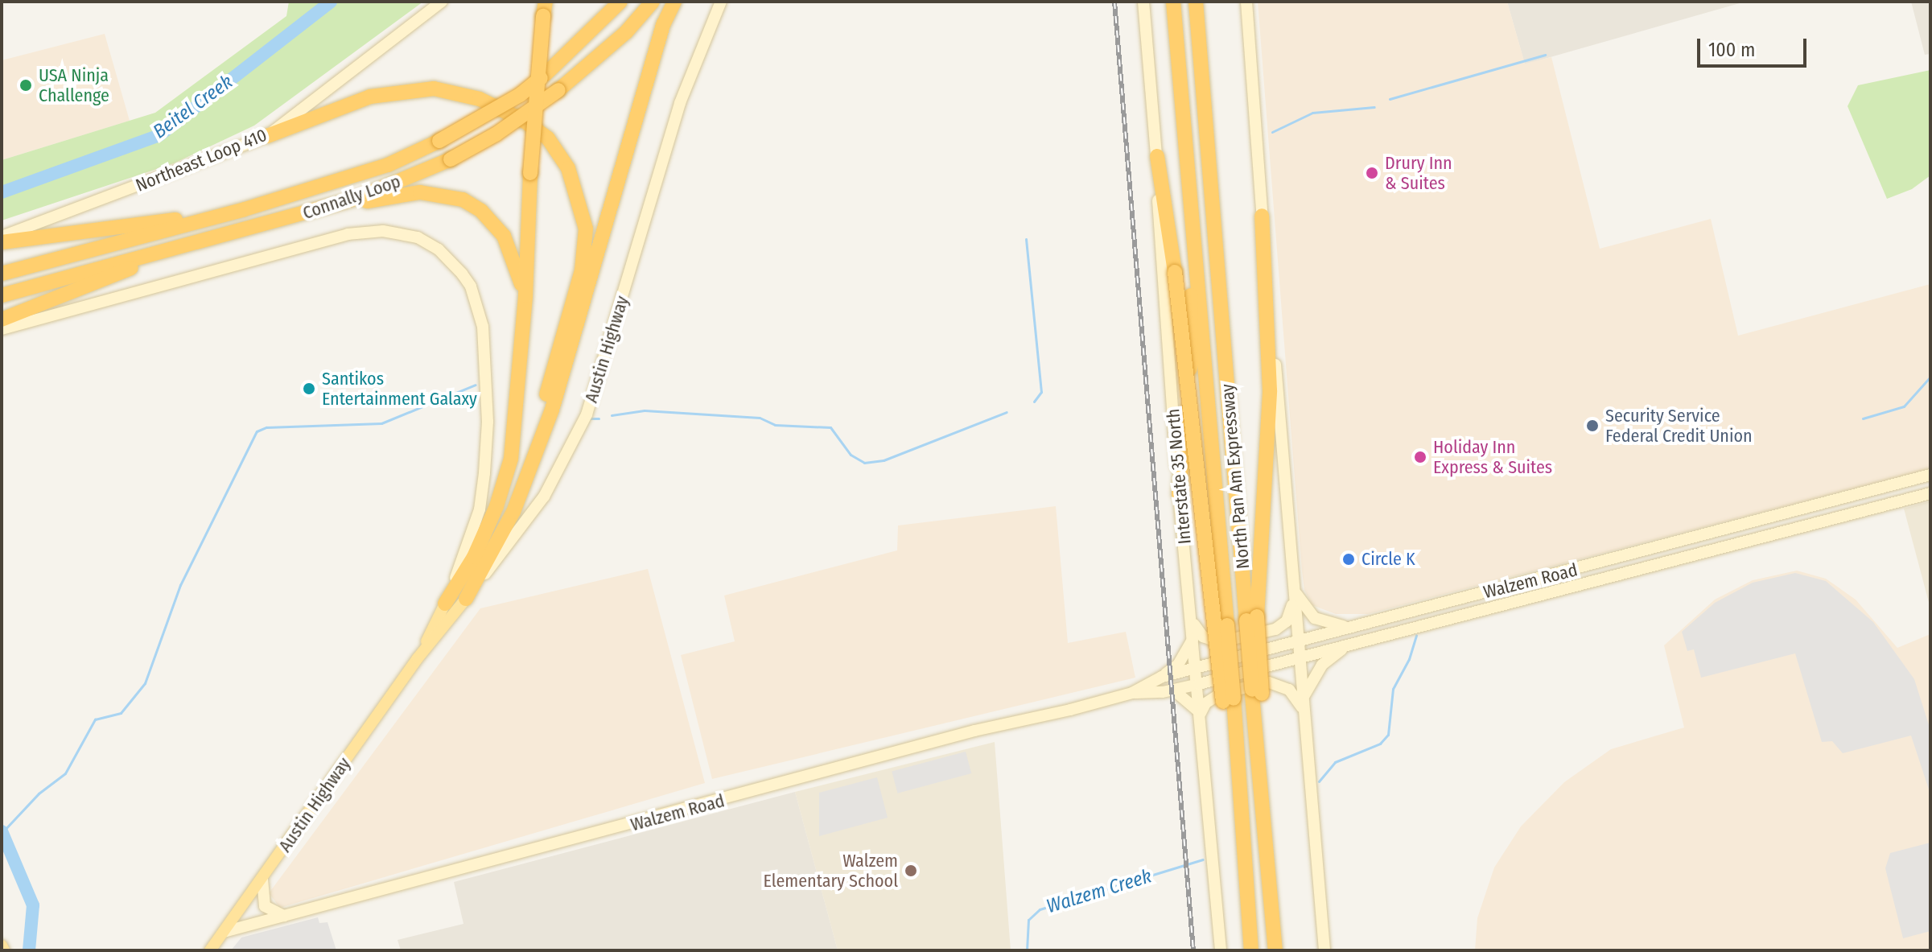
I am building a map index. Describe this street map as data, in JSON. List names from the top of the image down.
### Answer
{
  "streets": {
    "highway": ["Connally Loop", "North Pan Am Expressway"],
    "main road": [
      "Northeast Loop 410",
      "Austin Highway",
      "Interstate 35 North",
      "Walzem Road"
    ]
  },
  "crossings": [
    ["Austin Highway", "Walzem Road"],
    ["Interstate 35 North", "Walzem Road"]
  ],
  "water": ["Beitel Creek", "Walzem Creek"],
  "places": [
    "USA Ninja Challenge",
    "Drury Inn & Suites",
    "Santikos Entertainment Galaxy",
    "Security Service Federal Credit Union",
    "Holiday Inn Express & Suites",
    "Circle K",
    "Walzem Elementary School"
  ],
  "scale_bar": "100 m"
}
